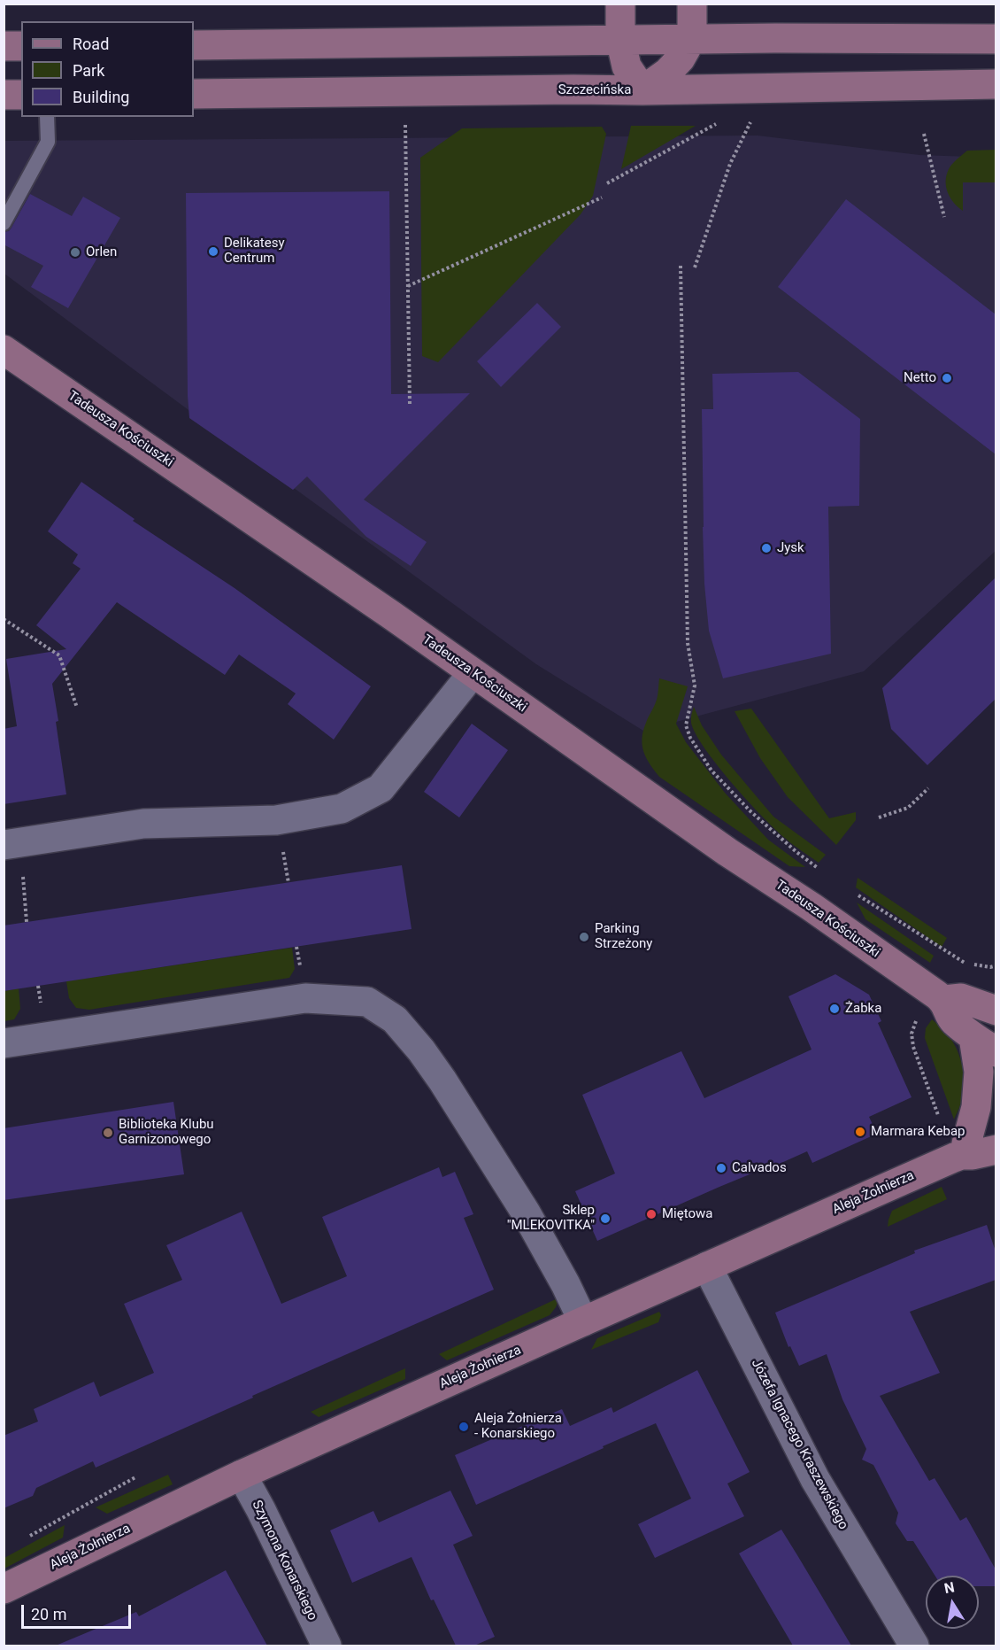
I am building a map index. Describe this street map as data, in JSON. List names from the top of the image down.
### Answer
{
  "streets": {
    "street": [
      "Szczecińska",
      "Tadeusza Kościuszki",
      "Aleja Żołnierza",
      "Józefa Ignacego Kraszewskiego",
      "Szymona Konarskiego"
    ]
  },
  "crossings": [
    ["Aleja Żołnierza", "Józefa Ignacego Kraszewskiego"],
    ["Aleja Żołnierza", "Szymona Konarskiego"]
  ],
  "places": [
    "Delikatesy Centrum",
    "Orlen",
    "Netto",
    "Jysk",
    "Parking Strzeżony",
    "Żabka",
    "Marmara Kebap",
    "Biblioteka Klubu Garnizonowego",
    "Calvados",
    "Miętowa",
    "Sklep \"MLEKOVITKA\"",
    "Aleja Żołnierza - Konarskiego"
  ],
  "legend": ["Road", "Park", "Building"],
  "scale_bar": "20 m",
  "north": "top"
}
